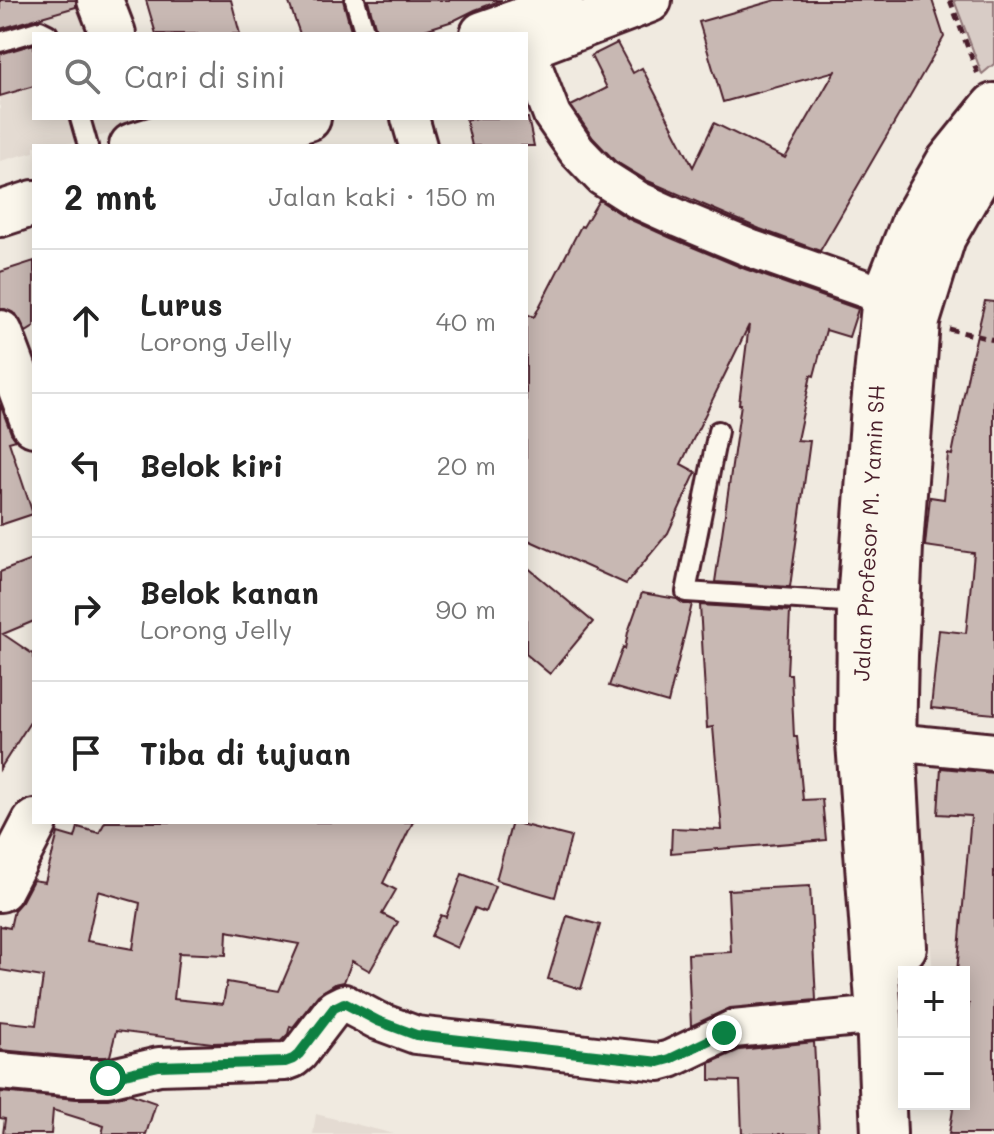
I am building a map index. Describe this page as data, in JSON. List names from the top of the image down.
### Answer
{
  "streets": {
    "main road": ["Jalan Profesor M. Yamin SH"]
  },
  "page": {
    "search": "Cari di sini",
    "heading": ["2 mnt", "Jalan kaki · 150 m"],
    "list": [
      ["Lurus", "Lorong Jelly", "40 m"],
      ["Belok kiri", "20 m"],
      ["Belok kanan", "Lorong Jelly", "90 m"],
      "Tiba di tujuan"
    ],
    "map_buttons": ["+", "−"]
  }
}
